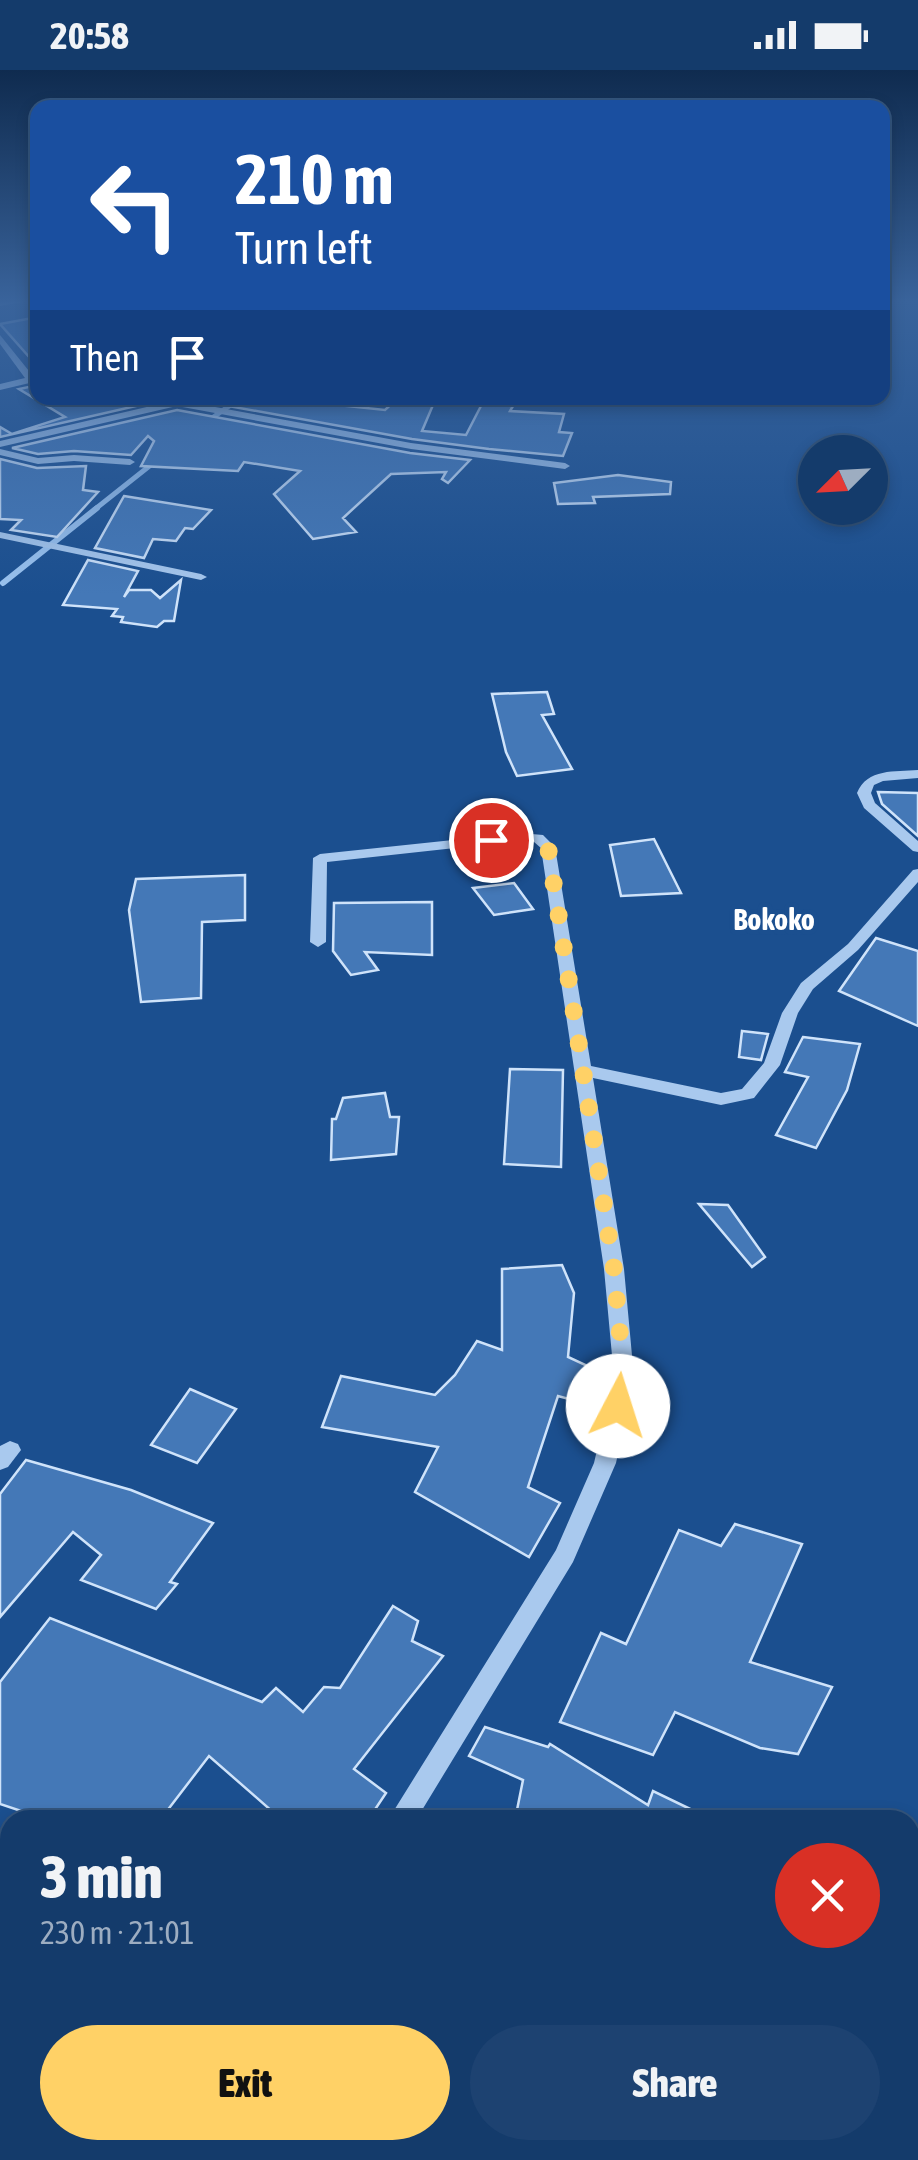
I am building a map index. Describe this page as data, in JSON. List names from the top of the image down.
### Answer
{
  "districts": ["Bokoko"],
  "north": "bottom left",
  "page": {
    "status": "20:58",
    "turn": ["210 m", "Turn left"],
    "then": "Then",
    "heading": ["3 min", "230 m · 21:01"],
    "buttons": ["Exit", "Share"]
  }
}
